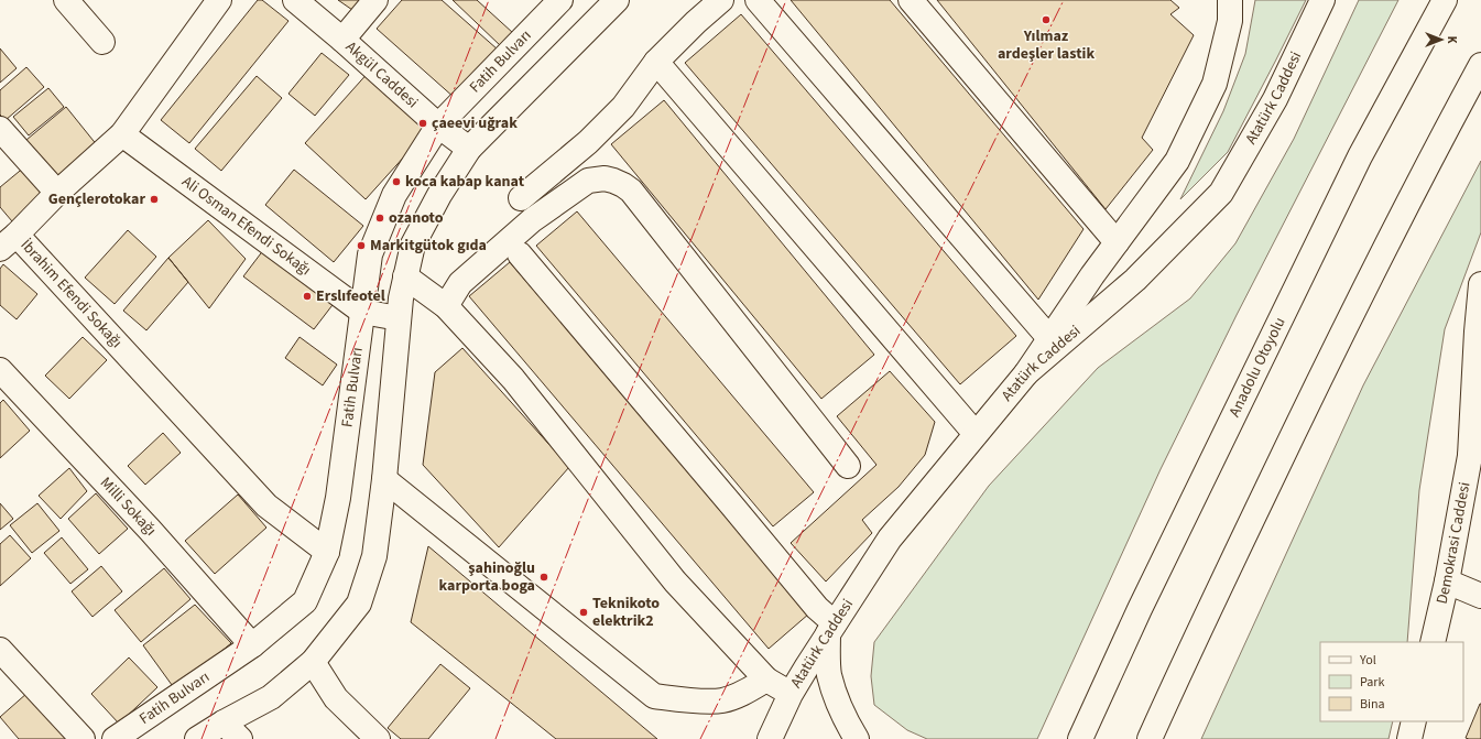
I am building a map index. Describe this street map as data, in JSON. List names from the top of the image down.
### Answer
{
  "streets": {
    "main road": [
      "Fatih Bulvarı",
      "Akgül Caddesi",
      "Atatürk Caddesi",
      "Ali Osman Efendi Sokağı",
      "İbrahim Efendi Sokağı",
      "Anadolu Otoyolu",
      "Milli Sokağı",
      "Demokrasi Caddesi"
    ]
  },
  "crossings": [
    ["Fatih Bulvarı", "Akgül Caddesi"],
    ["Fatih Bulvarı", "Ali Osman Efendi Sokağı"],
    ["Fatih Bulvarı", "İbrahim Efendi Sokağı"],
    ["Fatih Bulvarı", "Milli Sokağı"],
    ["Ali Osman Efendi Sokağı", "İbrahim Efendi Sokağı"]
  ],
  "places": [
    "Yılmaz ardeşler lastik",
    "çaeevi uğrak",
    "koca kabap kanat",
    "Gençlerotokar",
    "ozanoto",
    "Markitgütok gıda",
    "Erslıfeotel",
    "şahinoğlu karporta boga",
    "Teknikoto elektrik2"
  ],
  "legend": ["Yol", "Park", "Bina"],
  "north": "right"
}
